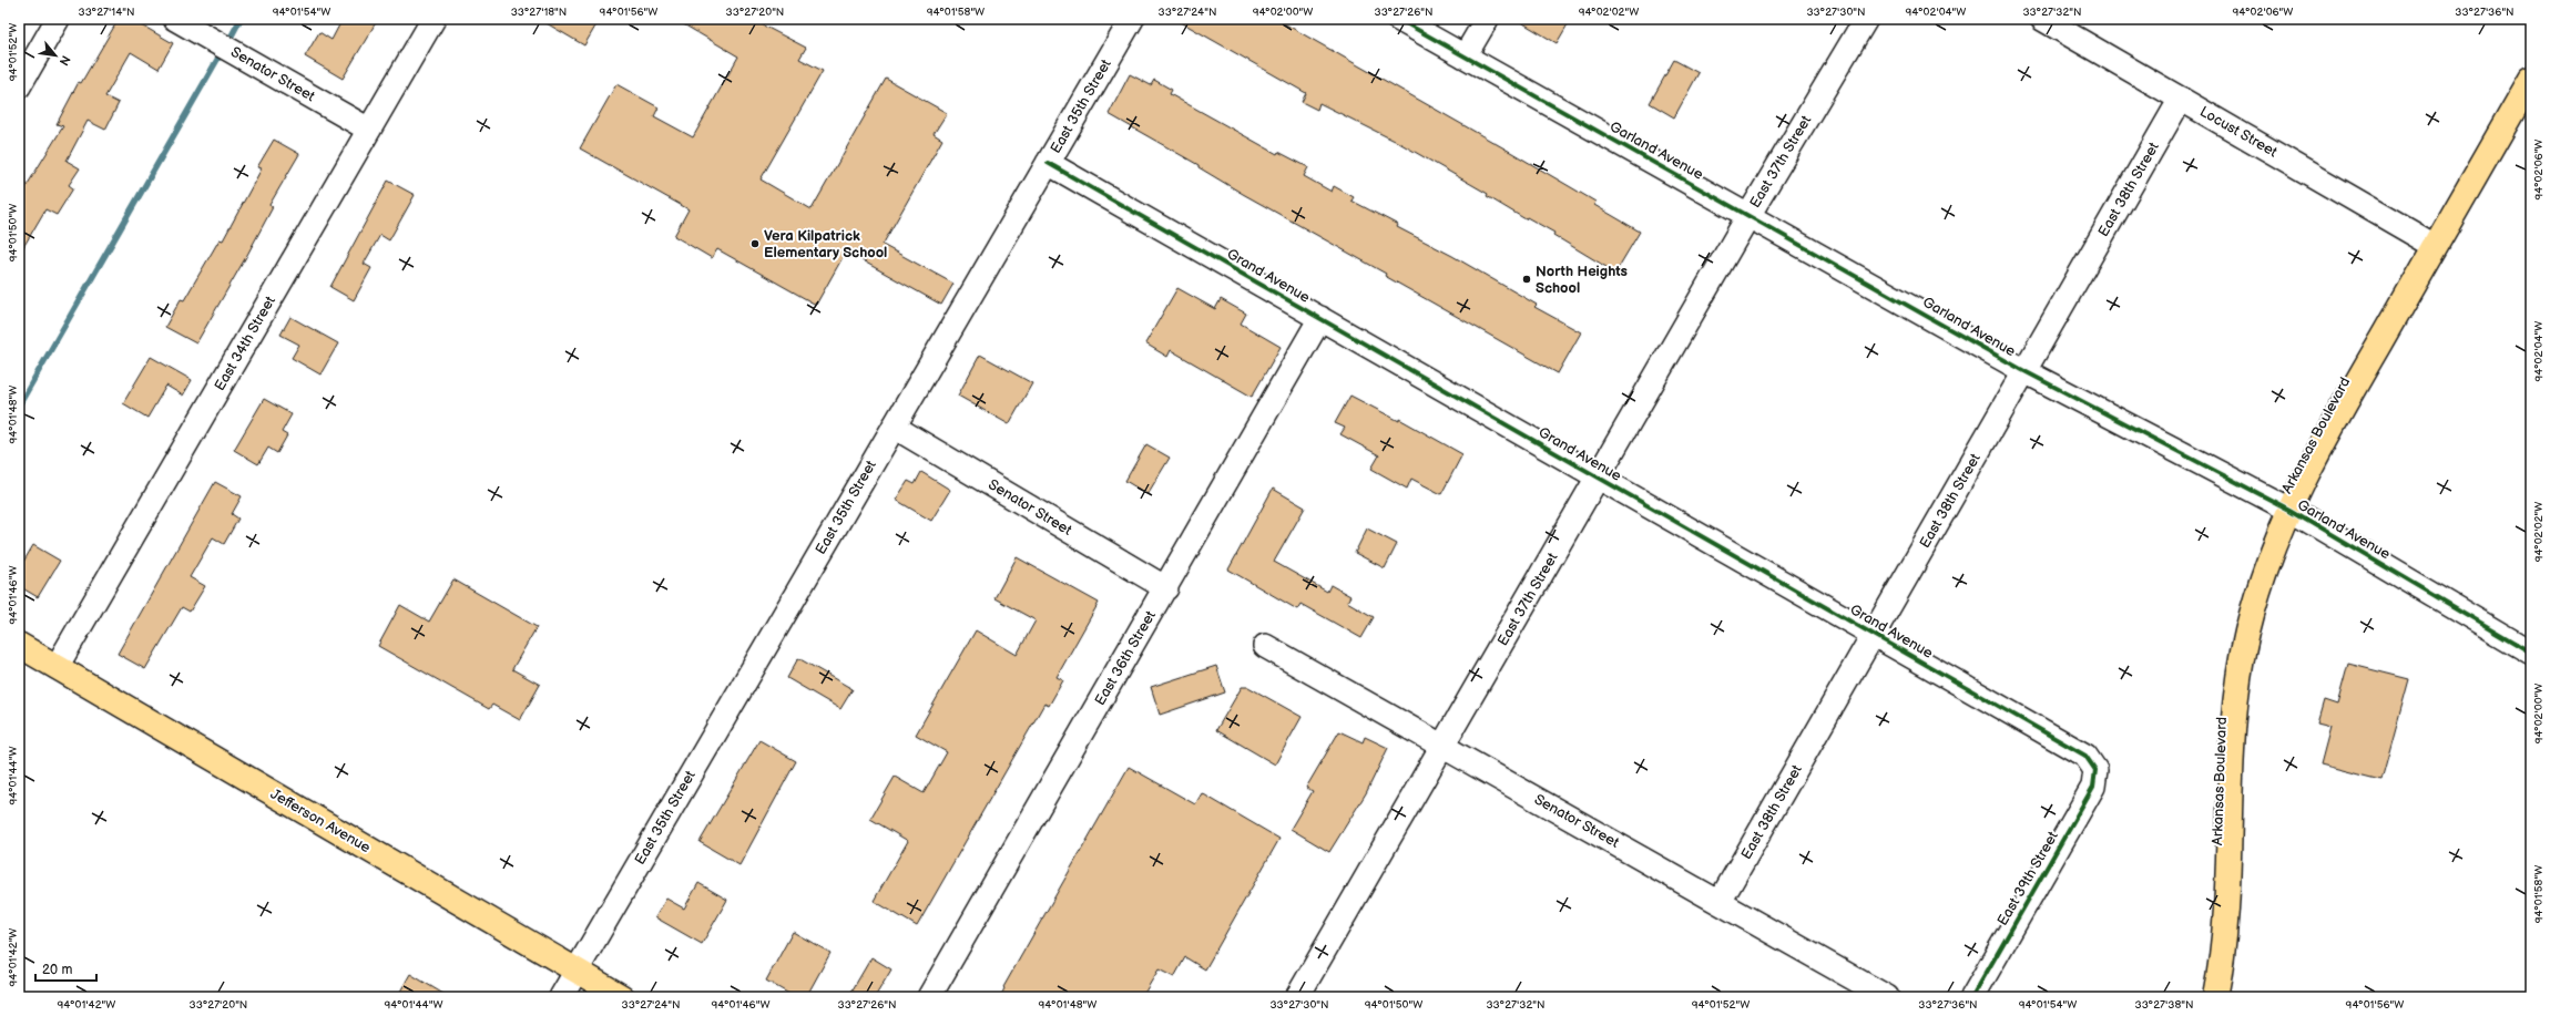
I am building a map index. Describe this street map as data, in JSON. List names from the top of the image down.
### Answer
{
  "streets": {
    "main road": ["Arkansas Boulevard", "Jefferson Avenue"],
    "street": [
      "Senator Street",
      "East 35th Street",
      "Locust Street",
      "Garland Avenue",
      "East 37th Street",
      "East 38th Street",
      "Grand Avenue",
      "East 34th Street",
      "East 36th Street",
      "East 39th Street"
    ]
  },
  "crossings": [
    ["Senator Street", "East 35th Street"],
    ["Senator Street", "East 37th Street"],
    ["Senator Street", "East 38th Street"],
    ["Senator Street", "East 34th Street"],
    ["Senator Street", "East 36th Street"],
    ["East 35th Street", "Grand Avenue"],
    ["East 35th Street", "Jefferson Avenue"],
    ["Locust Street", "East 38th Street"],
    ["Locust Street", "Arkansas Boulevard"],
    ["Garland Avenue", "East 37th Street"],
    ["Garland Avenue", "East 38th Street"],
    ["Garland Avenue", "Arkansas Boulevard"],
    ["East 37th Street", "Grand Avenue"],
    ["East 38th Street", "Grand Avenue"],
    ["Grand Avenue", "East 36th Street"],
    ["Grand Avenue", "East 39th Street"],
    ["East 34th Street", "Jefferson Avenue"]
  ],
  "places": ["Vera Kilpatrick Elementary School", "North Heights School"],
  "scale_bar": "20 m",
  "north": "bottom right",
  "coordinates": [
    "33°27'14\"N",
    "94°01'54\"W",
    "33°27'18\"N",
    "94°01'56\"W",
    "33°27'20\"N",
    "94°01'58\"W",
    "33°27'24\"N",
    "94°02'00\"W",
    "33°27'26\"N",
    "94°02'02\"W",
    "33°27'30\"N",
    "94°02'04\"W",
    "33°27'32\"N",
    "94°02'06\"W",
    "33°27'36\"N",
    "94°01'52\"W",
    "94°01'50\"W",
    "94°01'48\"W",
    "94°01'46\"W",
    "94°01'44\"W",
    "94°01'42\"W",
    "33°27'38\"N"
  ]
}
